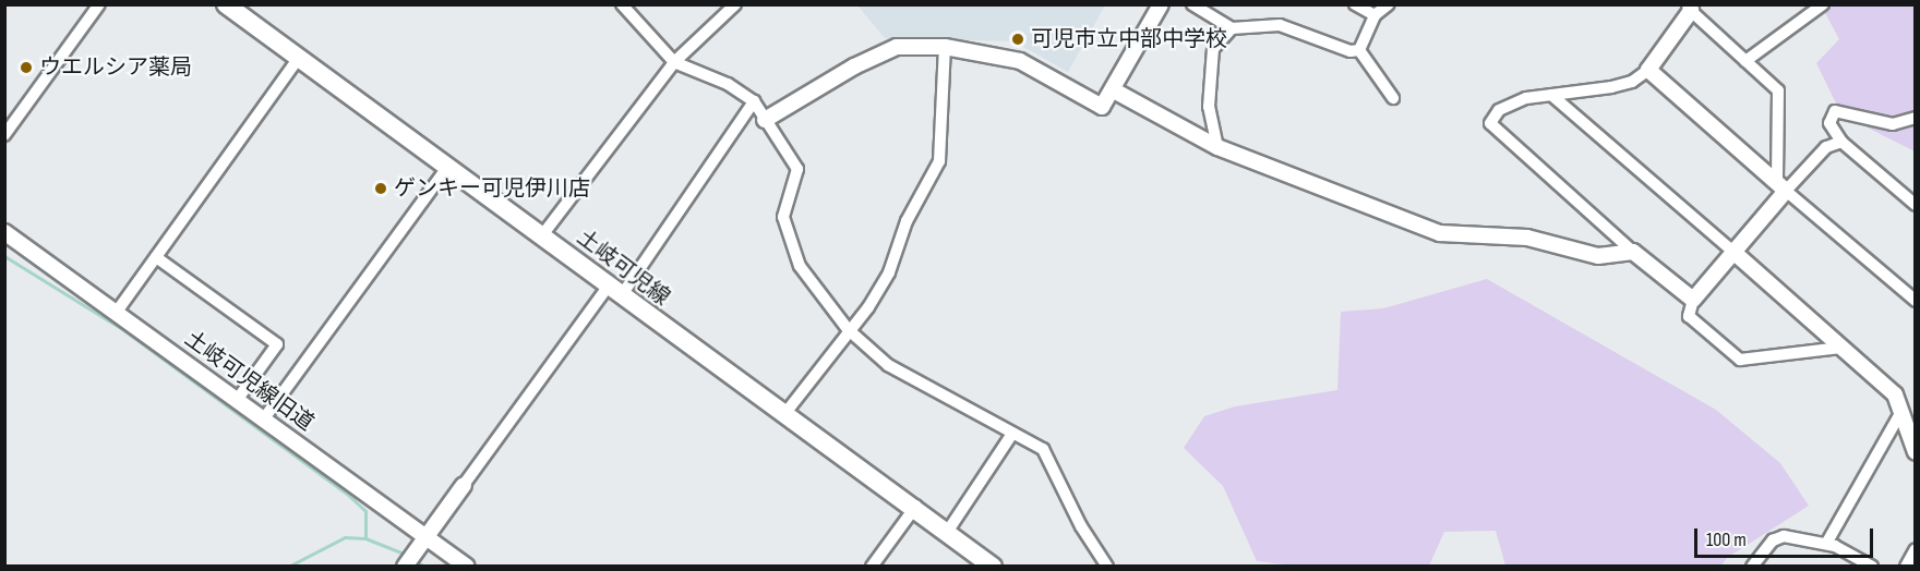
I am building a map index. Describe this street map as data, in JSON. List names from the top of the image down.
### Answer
{
  "streets": {
    "main road": ["土岐可児線"],
    "street": ["土岐可児線旧道"]
  },
  "places": ["可児市立中部中学校", "ウエルシア薬局", "ゲンキー可児伊川店"],
  "scale_bar": "100 m"
}
